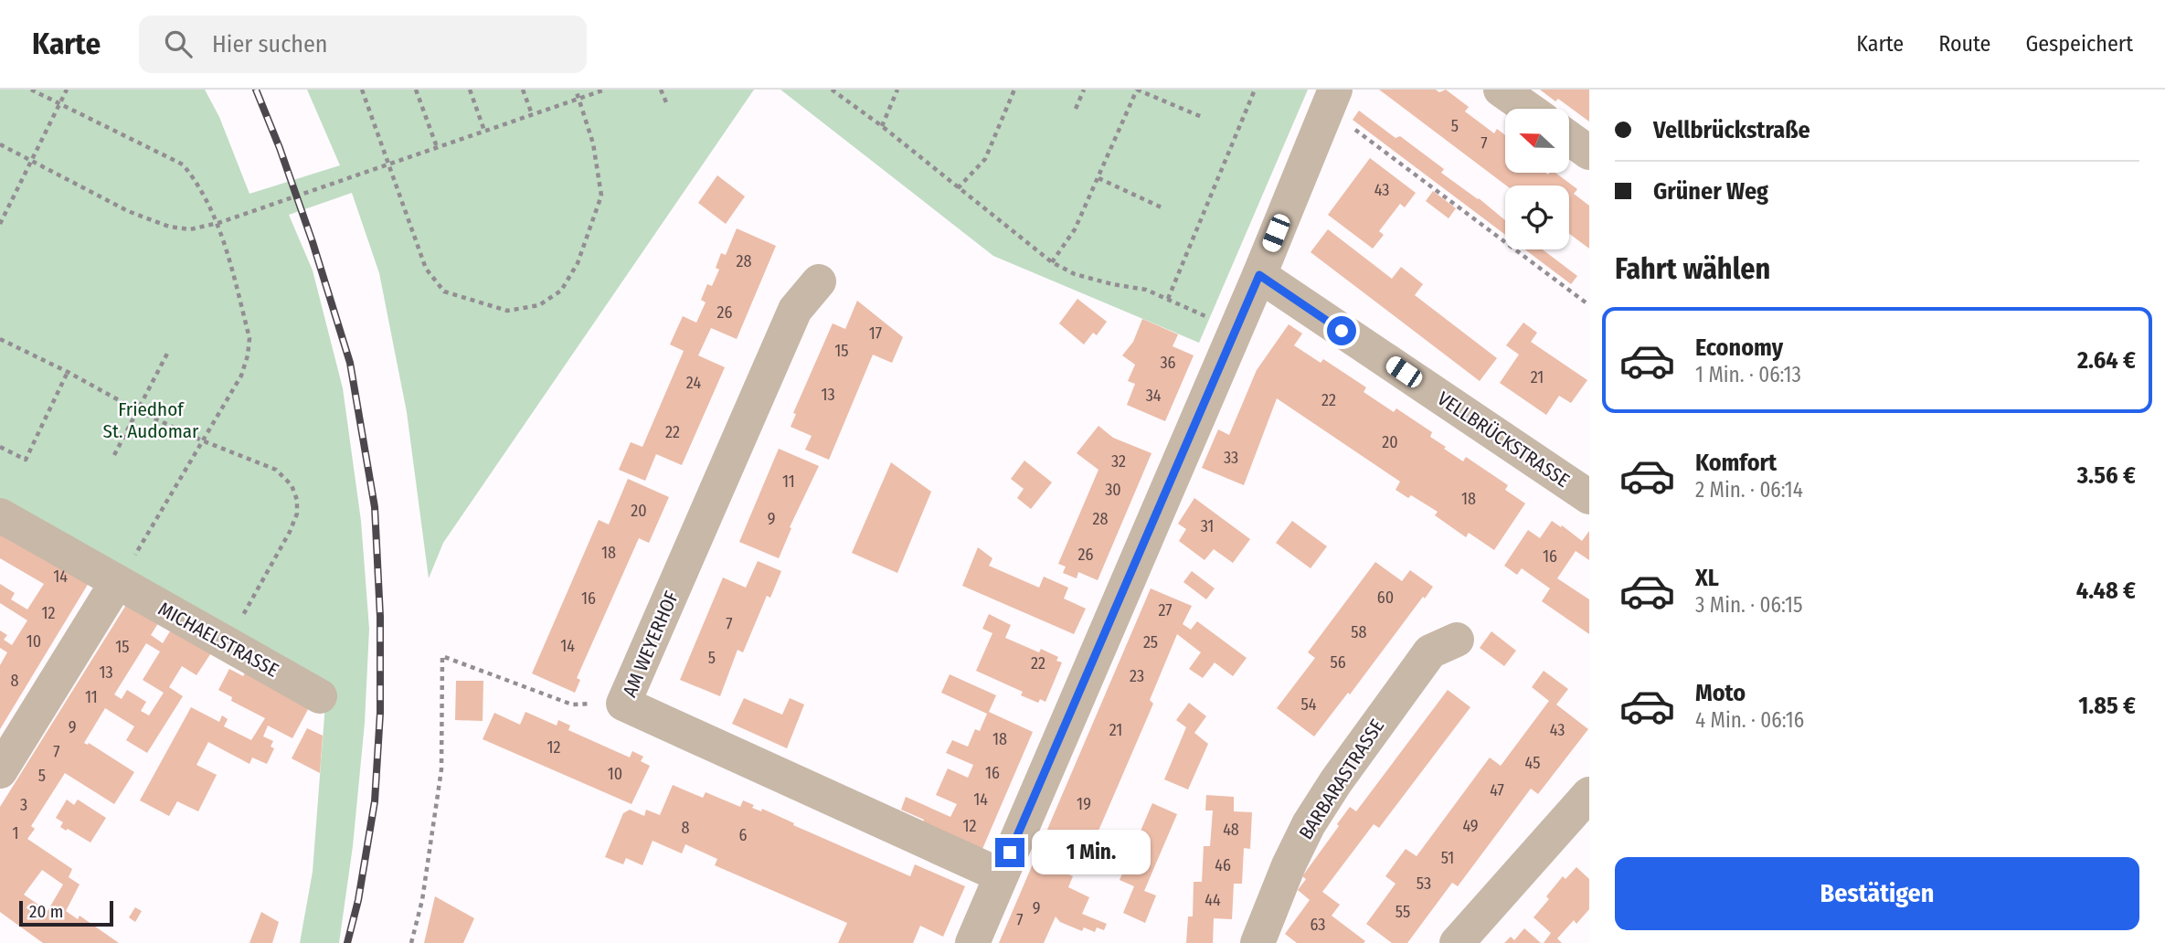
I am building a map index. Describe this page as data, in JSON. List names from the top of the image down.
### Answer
{
  "streets": {
    "street": [
      "VELLBRÜCKSTRASSE",
      "MICHAELSTRASSE",
      "AM WEYERHOF",
      "BARBARASTRASSE"
    ]
  },
  "parks": ["Friedhof St. Audomar"],
  "house_numbers": [
    "5",
    "7",
    "43",
    "28",
    "26",
    "17",
    "15",
    "36",
    "21",
    "24",
    "13",
    "34",
    "22",
    "22",
    "20",
    "33",
    "32",
    "11",
    "30",
    "18",
    "20",
    "9",
    "28",
    "31",
    "18",
    "26",
    "16",
    "14",
    "60",
    "16",
    "27",
    "12",
    "7",
    "58",
    "10",
    "25",
    "14",
    "15",
    "5",
    "56",
    "22",
    "13",
    "23",
    "8",
    "11",
    "54",
    "9",
    "21",
    "43",
    "18",
    "12",
    "7",
    "45",
    "16",
    "10",
    "5",
    "47",
    "14",
    "19",
    "3",
    "12",
    "49",
    "8",
    "48",
    "1",
    "6",
    "51",
    "46",
    "53",
    "44",
    "9",
    "55",
    "7",
    "63"
  ],
  "scale_bar": "20 m",
  "north": "left",
  "page": {
    "header": "Karte",
    "search": "Hier suchen",
    "nav": ["Karte", "Route", "Gespeichert"],
    "banner": ["Vellbrückstraße", "Grüner Weg"],
    "heading": "Fahrt wählen",
    "list": [
      {
        "name": "Economy",
        "note": "1 Min. · 06:13",
        "value": "2.64 €"
      },
      {
        "name": "Komfort",
        "note": "2 Min. · 06:14",
        "value": "3.56 €"
      },
      {
        "name": "XL",
        "note": "3 Min. · 06:15",
        "value": "4.48 €"
      },
      {
        "name": "Moto",
        "note": "4 Min. · 06:16",
        "value": "1.85 €"
      }
    ],
    "bubble": "1 Min.",
    "buttons": "Bestätigen",
    "scale": "20 m"
  }
}
